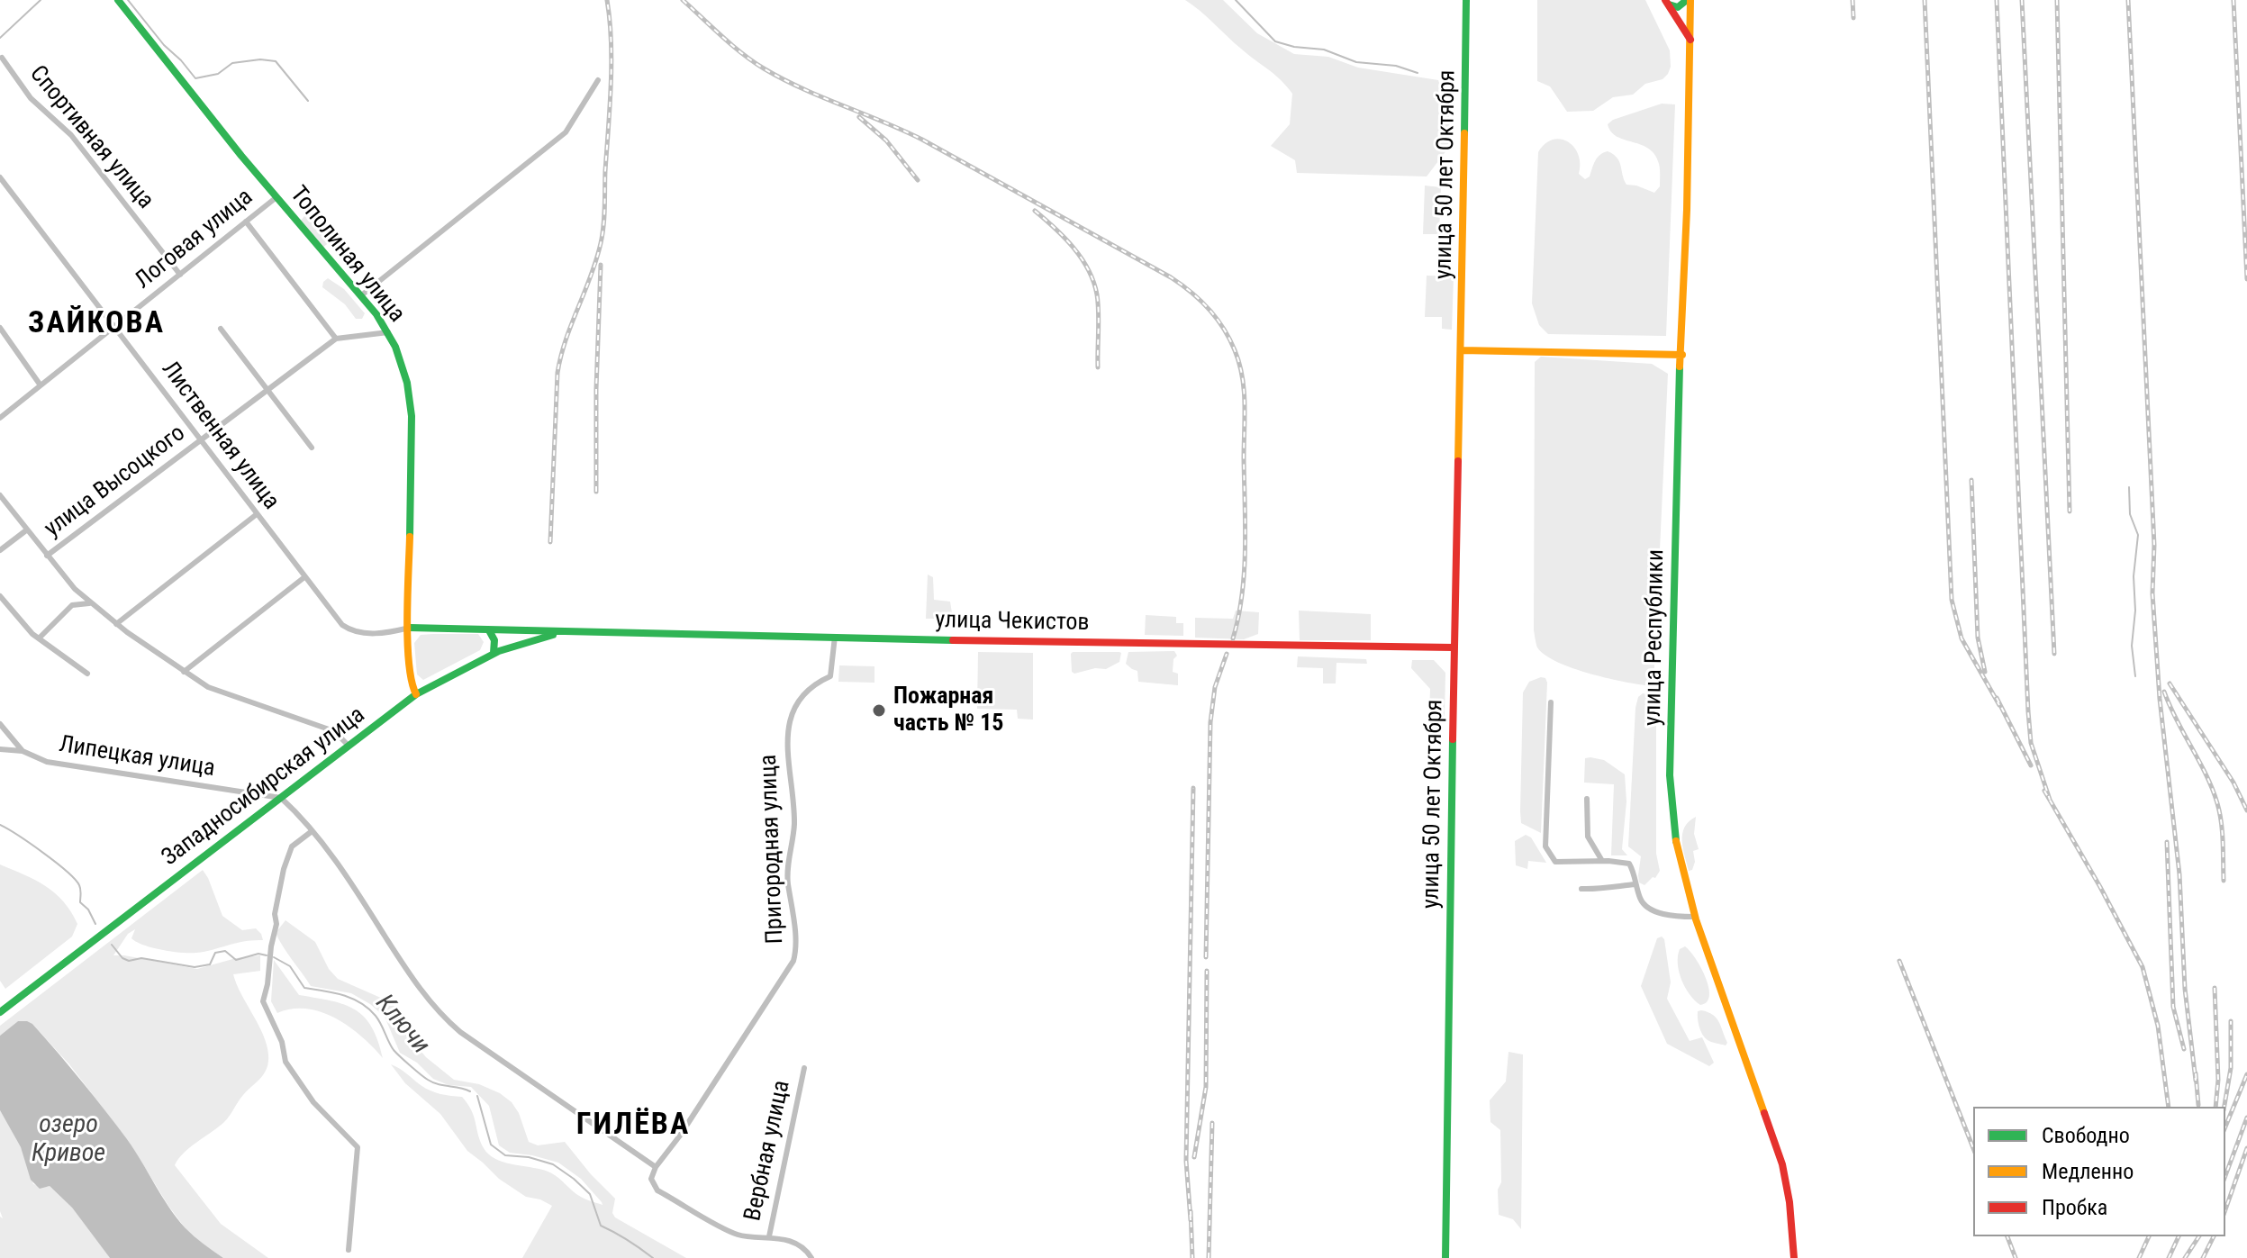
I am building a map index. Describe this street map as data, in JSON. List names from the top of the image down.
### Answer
{
  "streets": {
    "main road": [
      "улица 50 лет Октября",
      "Тополиная улица",
      "улица Чекистов",
      "улица Республики",
      "Западносибирская улица"
    ],
    "street": [
      "Спортивная улица",
      "Логовая улица",
      "Лиственная улица",
      "улица Высоцкого",
      "Липецкая улица",
      "Пригородная улица",
      "Вербная улица"
    ]
  },
  "crossings": [
    ["Спортивная улица", "Логовая улица"],
    ["улица 50 лет Октября", "улица Чекистов"],
    ["Логовая улица", "Тополиная улица"],
    ["Логовая улица", "Лиственная улица"],
    ["Тополиная улица", "Лиственная улица"],
    ["Тополиная улица", "улица Высоцкого"],
    ["Тополиная улица", "Западносибирская улица"],
    ["Лиственная улица", "улица Высоцкого"],
    ["улица Чекистов", "Западносибирская улица"],
    ["улица Чекистов", "Пригородная улица"],
    ["Липецкая улица", "Западносибирская улица"]
  ],
  "districts": ["ЗАЙКОВА", "ГИЛЁВА"],
  "water": ["Ключи", "озеро Кривое"],
  "places": ["Пожарная часть № 15"],
  "legend": ["Свободно", "Медленно", "Пробка"]
}
